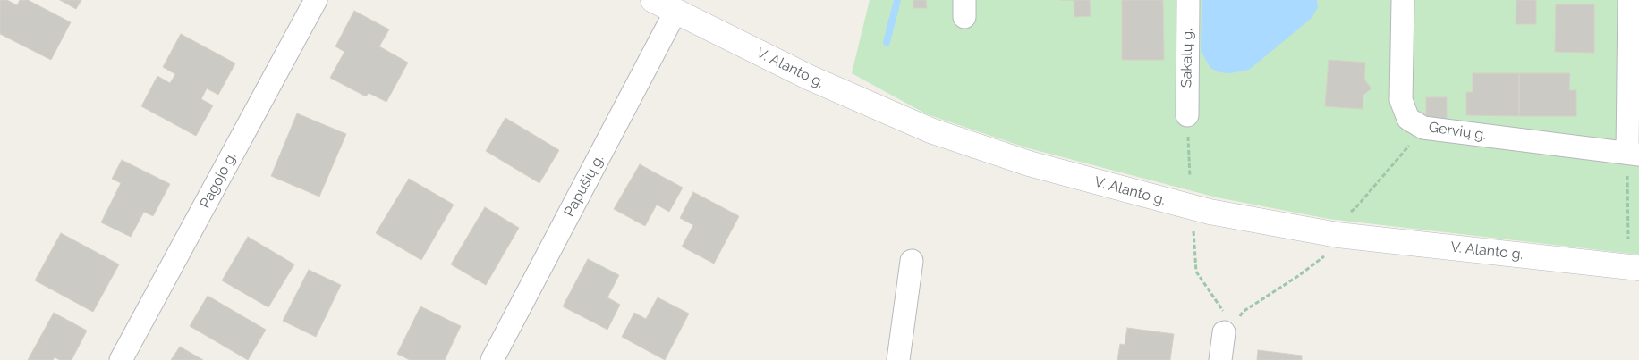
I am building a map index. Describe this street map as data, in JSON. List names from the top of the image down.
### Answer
{
  "streets": {
    "main road": ["V. Alanto g."],
    "street": [
      "Sakalų g.",
      "Gervių g.",
      "Pagojo g.",
      "Papušių g."
    ]
  },
  "crossings": [
    ["V. Alanto g.", "Papušių g."]
  ]
}
